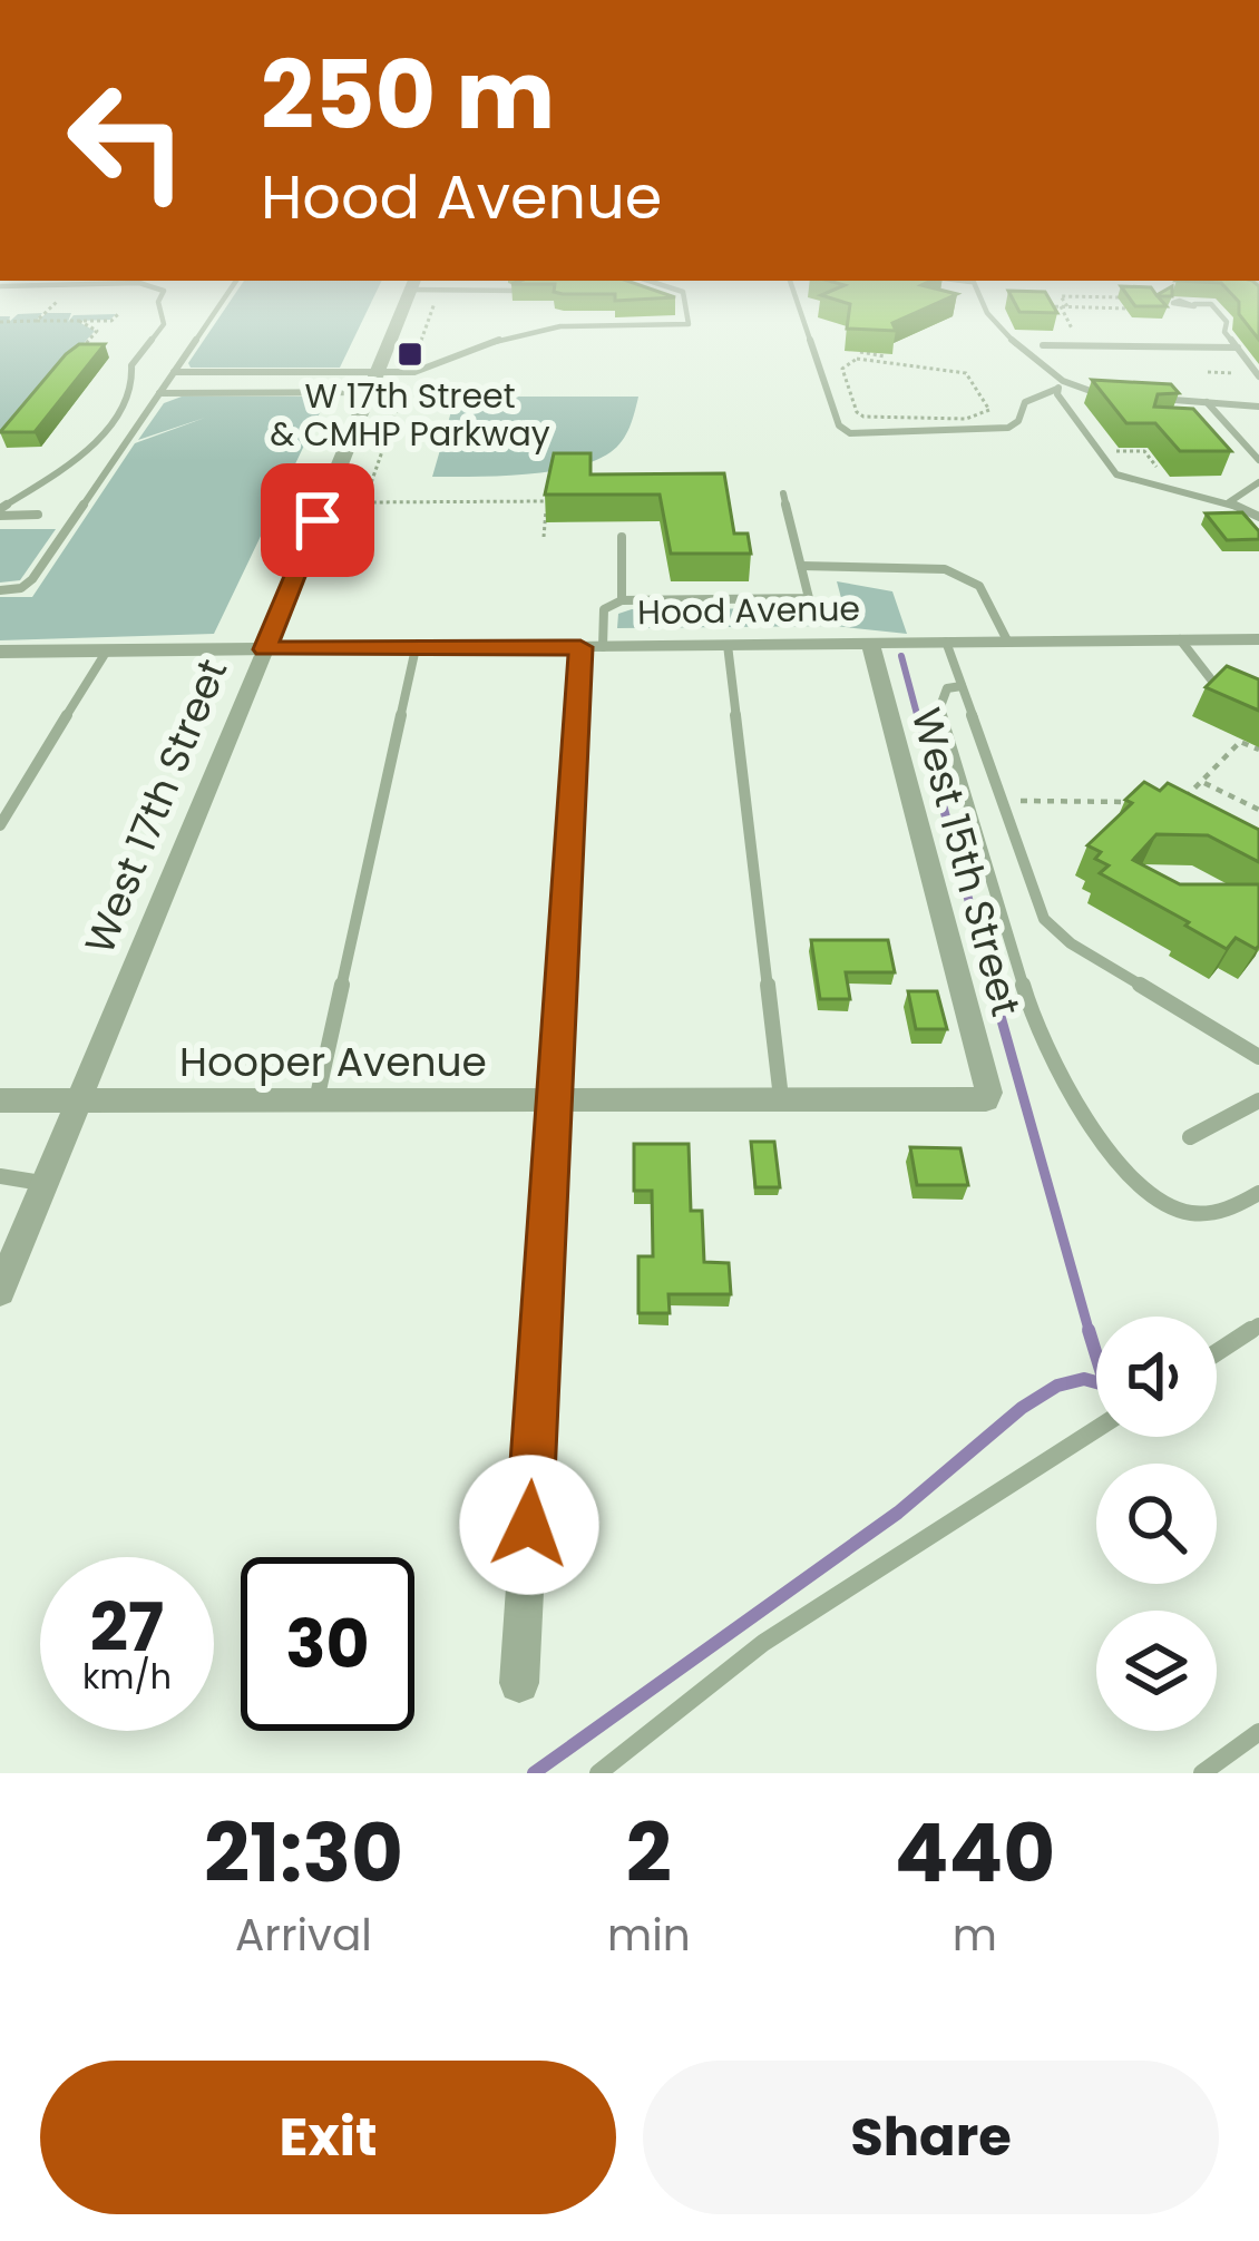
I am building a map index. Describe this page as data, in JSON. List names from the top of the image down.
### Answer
{
  "streets": {
    "street": [
      "Hood Avenue",
      "West 17th Street",
      "West 15th Street",
      "Hooper Avenue"
    ]
  },
  "crossings": [
    ["Hood Avenue", "West 17th Street"],
    ["Hood Avenue", "West 15th Street"],
    ["West 17th Street", "Hooper Avenue"],
    ["West 15th Street", "Hooper Avenue"]
  ],
  "places": {
    "transit": ["W 17th Street & CMHP Parkway"]
  },
  "page": {
    "turn": ["250 m", "Hood Avenue"],
    "speed": "27 km/h",
    "limit": "30",
    "eta": [
      "21:30",
      "Arrival",
      "2",
      "min",
      "440",
      "m"
    ],
    "buttons": ["Exit", "Share"]
  }
}
